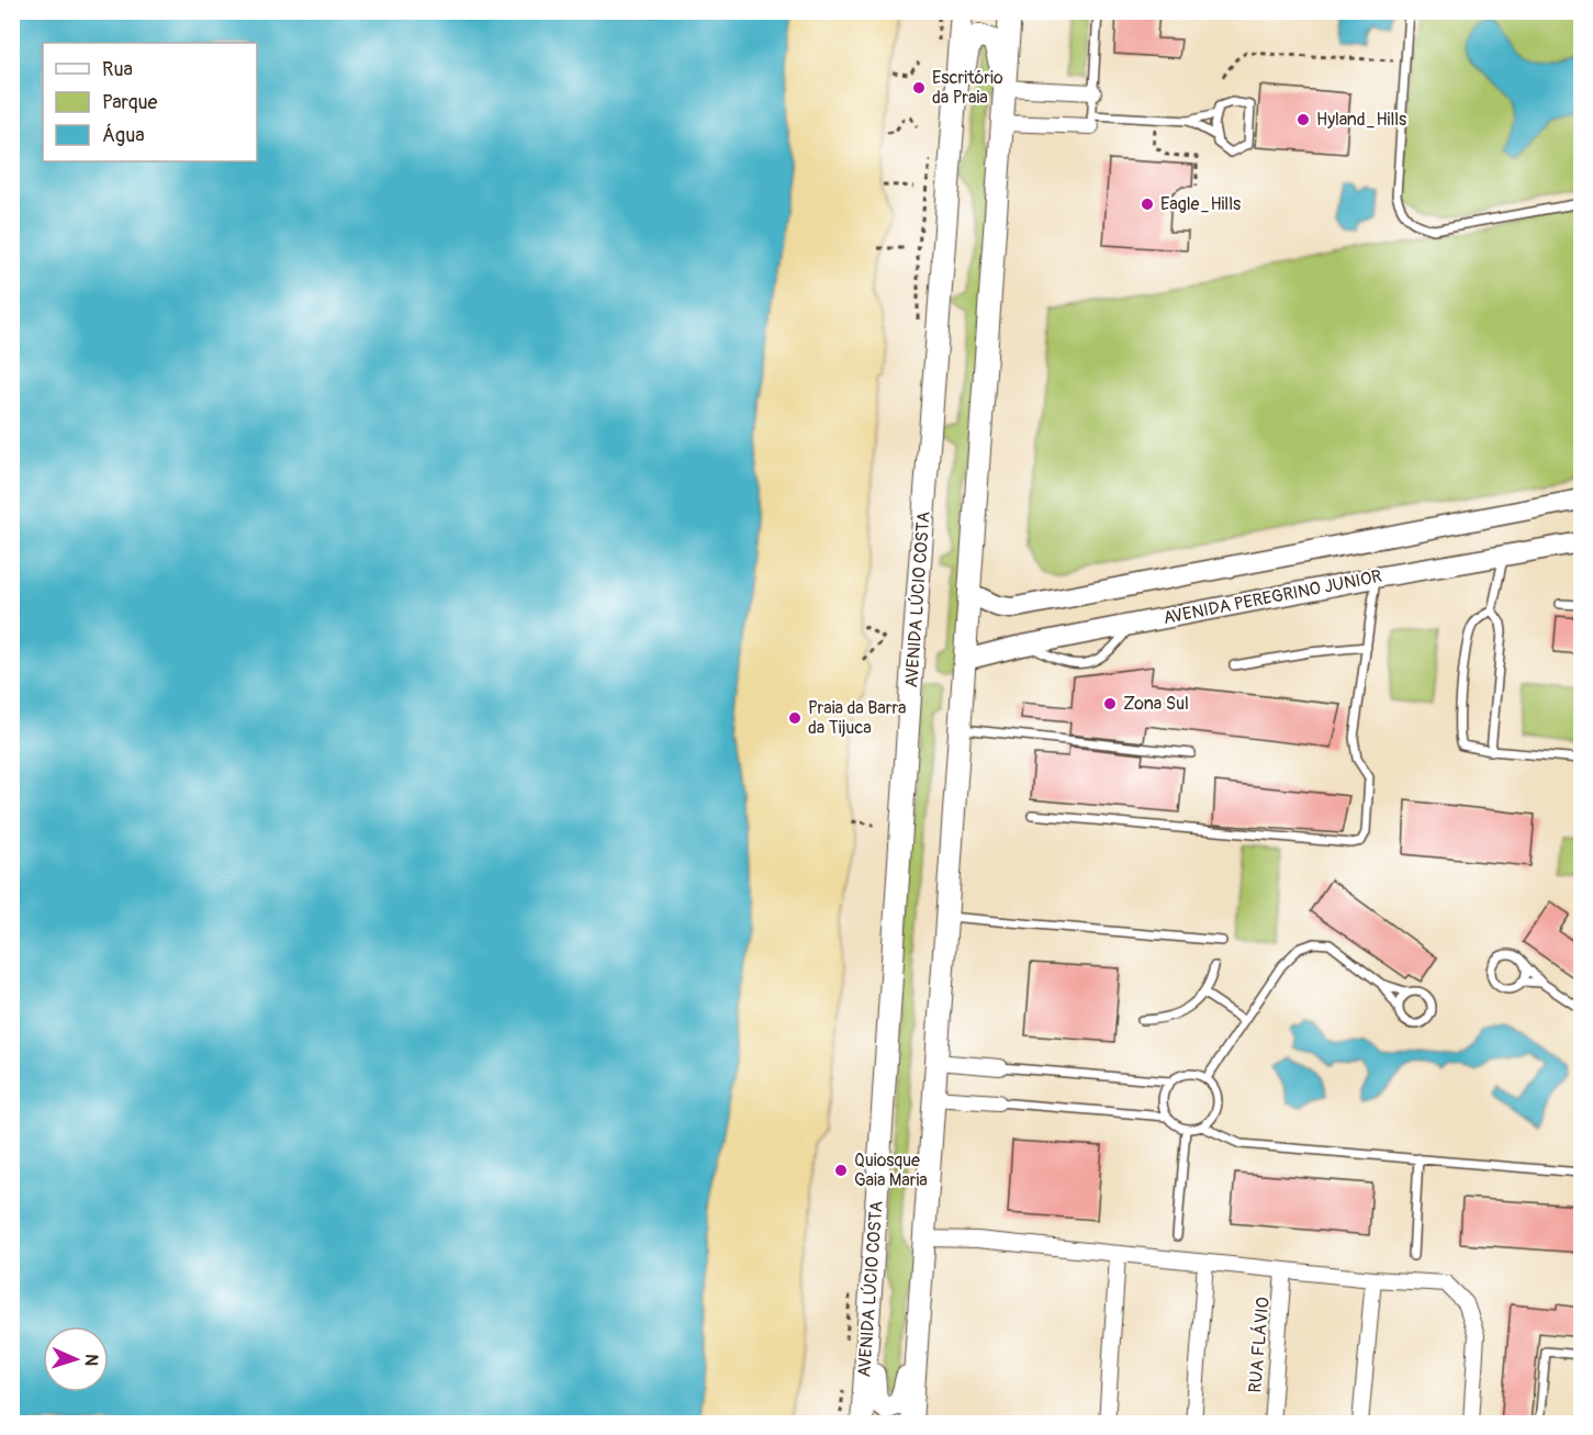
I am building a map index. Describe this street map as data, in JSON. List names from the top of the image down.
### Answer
{
  "streets": {
    "main road": ["AVENIDA LÚCIO COSTA"],
    "street": ["AVENIDA PEREGRINO JUNIOR", "RUA FLÁVIO"]
  },
  "places": [
    "Escritório da Praia",
    "Hyland_Hills",
    "Eagle_Hills",
    "Zona Sul",
    "Praia da Barra da Tijuca",
    "Quiosque Gaia Maria"
  ],
  "legend": ["Rua", "Parque", "Água"],
  "north": "right"
}
